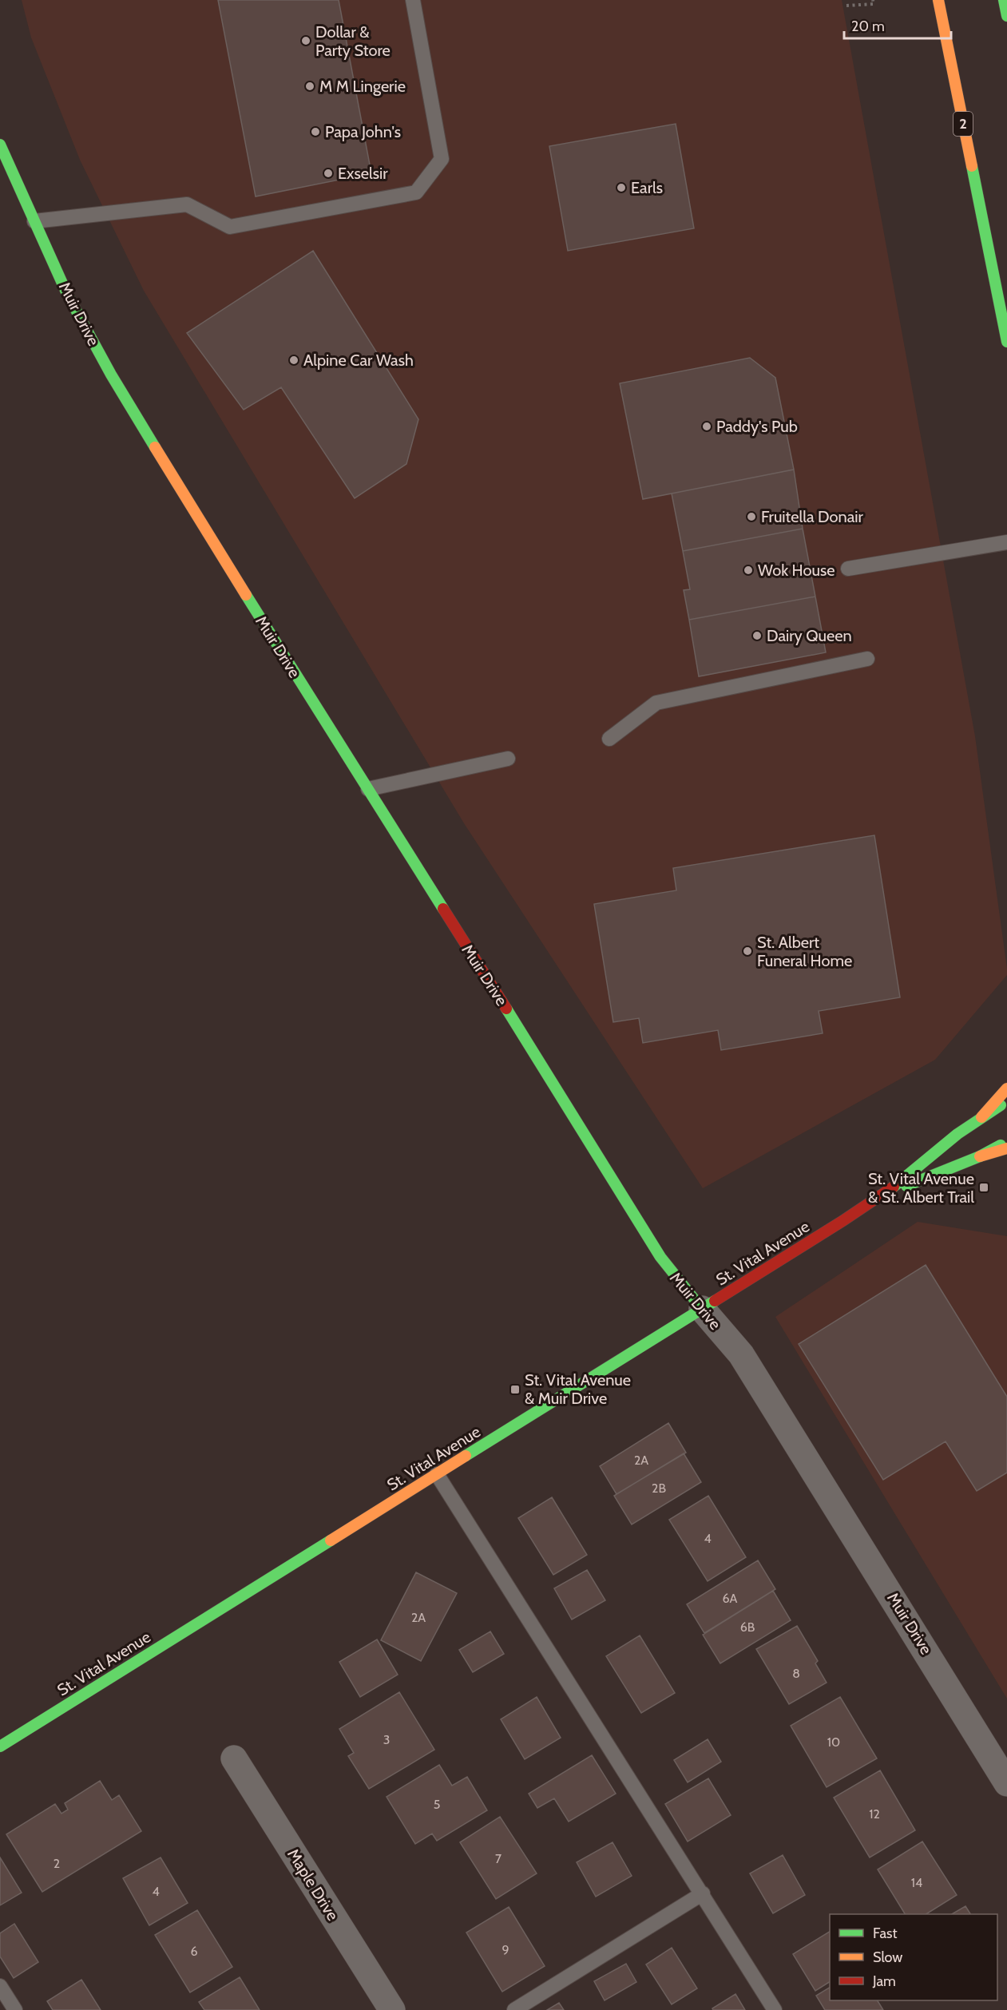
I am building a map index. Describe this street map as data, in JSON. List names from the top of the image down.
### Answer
{
  "streets": {
    "street": [
      "2",
      "Muir Drive",
      "St. Vital Avenue",
      "Maple Drive"
    ]
  },
  "crossings": [
    ["Muir Drive", "St. Vital Avenue"]
  ],
  "places": {
    "other": [
      "Dollar & Party Store",
      "M M Lingerie",
      "Papa John's",
      "Exselsir",
      "Earls",
      "Alpine Car Wash",
      "Paddy's Pub",
      "Fruitella Donair",
      "Wok House",
      "Dairy Queen",
      "St. Albert Funeral Home"
    ],
    "transit": ["St. Vital Avenue & St. Albert Trail", "St. Vital Avenue & Muir Drive"]
  },
  "house_numbers": [
    "2A",
    "2B",
    "4",
    "6A",
    "2A",
    "6B",
    "8",
    "3",
    "10",
    "5",
    "12",
    "7",
    "2",
    "14",
    "4",
    "9",
    "6"
  ],
  "legend": ["Fast", "Slow", "Jam"],
  "scale_bar": "20 m"
}
